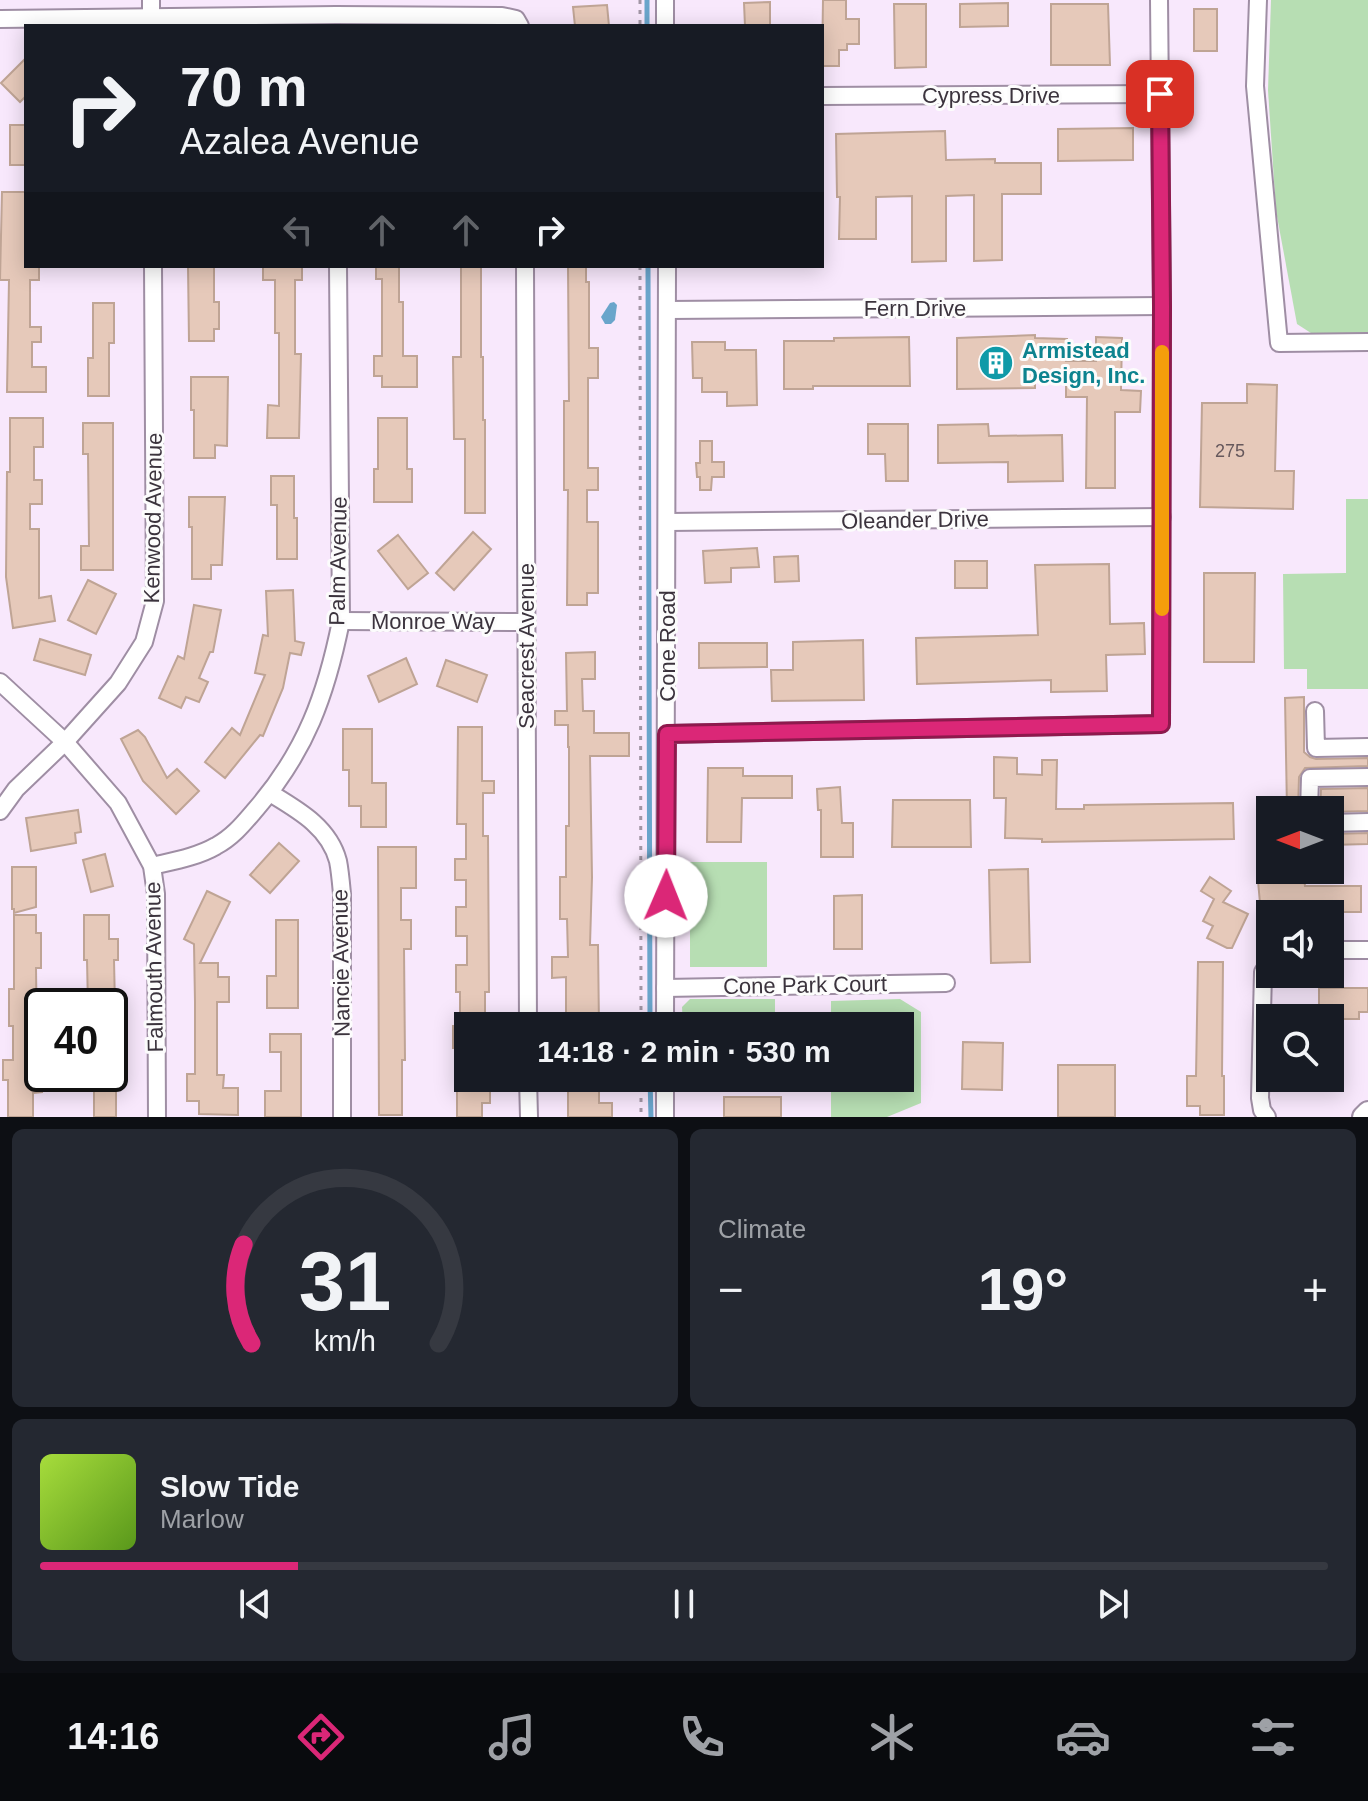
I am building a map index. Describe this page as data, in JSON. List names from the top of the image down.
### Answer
{
  "streets": {
    "street": [
      "Cypress Drive",
      "Fern Drive",
      "Kenwood Avenue",
      "Oleander Drive",
      "Palm Avenue",
      "Monroe Way",
      "Seacrest Avenue",
      "Cone Road",
      "Nancie Avenue",
      "Falmouth Avenue",
      "Cone Park Court"
    ]
  },
  "crossings": [
    ["Fern Drive", "Cone Road"],
    ["Kenwood Avenue", "Falmouth Avenue"],
    ["Oleander Drive", "Cone Road"],
    ["Palm Avenue", "Monroe Way"],
    ["Palm Avenue", "Nancie Avenue"],
    ["Palm Avenue", "Falmouth Avenue"],
    ["Monroe Way", "Seacrest Avenue"],
    ["Cone Road", "Cone Park Court"]
  ],
  "places": {
    "building": ["Armistead Design, Inc."]
  },
  "house_numbers": ["275"],
  "north": "left",
  "page": {
    "turn": ["70 m", "Azalea Avenue"],
    "limit": "40",
    "trip": "14:18 · 2 min · 530 m",
    "tile": "Climate",
    "heat": ["−", "19°", "+"],
    "song": ["Slow Tide", "Marlow"],
    "tabs": "14:16",
    "gauge": ["31", "km/h"]
  }
}
